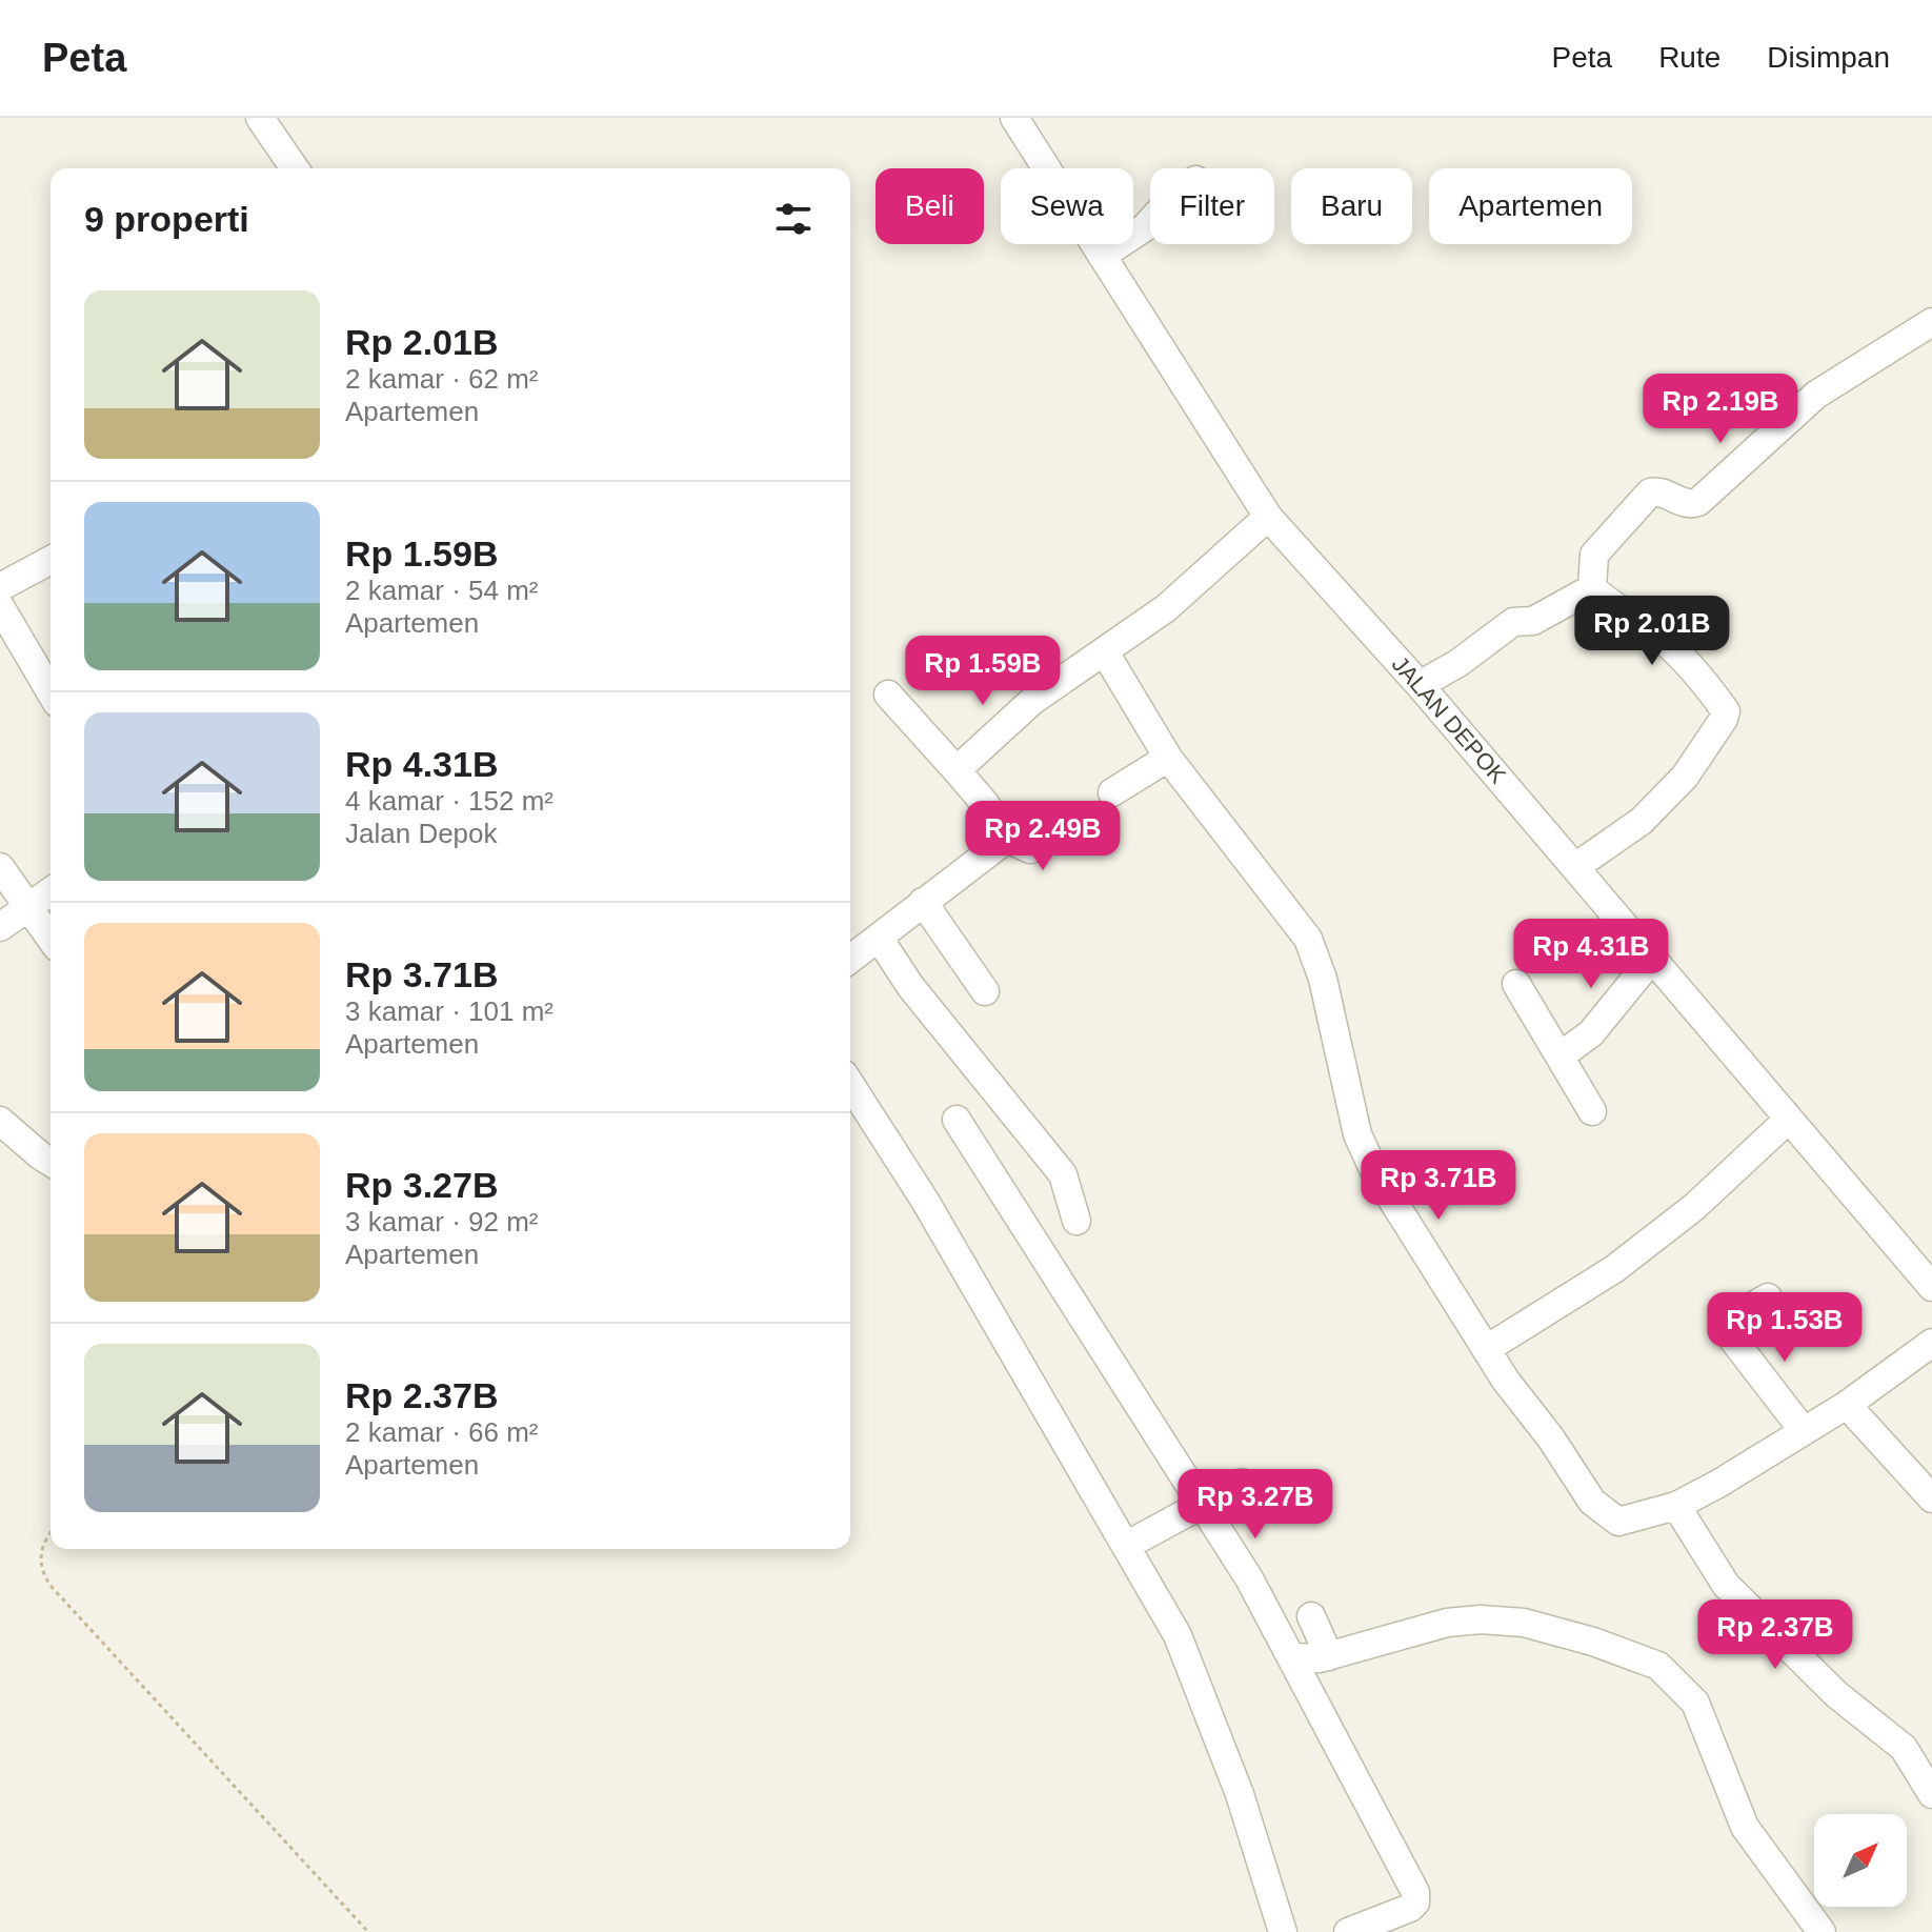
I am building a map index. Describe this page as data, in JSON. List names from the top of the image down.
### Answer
{
  "streets": {
    "street": ["JALAN DEPOK"]
  },
  "north": "top right",
  "page": {
    "header": "Peta",
    "nav": ["Peta", "Rute", "Disimpan"],
    "chip": [
      "Beli",
      "Sewa",
      "Filter",
      "Baru",
      "Apartemen"
    ],
    "heading": "9 properti",
    "list": [
      {
        "name": "Rp 2.01B",
        "note": "2 kamar · 62 m² · Apartemen"
      },
      {
        "name": "Rp 1.59B",
        "note": "2 kamar · 54 m² · Apartemen"
      },
      {
        "name": "Rp 4.31B",
        "note": "4 kamar · 152 m² · Jalan Depok"
      },
      {
        "name": "Rp 3.71B",
        "note": "3 kamar · 101 m² · Apartemen"
      },
      {
        "name": "Rp 3.27B",
        "note": "3 kamar · 92 m² · Apartemen"
      },
      {
        "name": "Rp 2.37B",
        "note": "2 kamar · 66 m² · Apartemen"
      }
    ],
    "price": [
      "Rp 2.19B",
      "Rp 2.01B",
      "Rp 1.59B",
      "Rp 2.49B",
      "Rp 4.31B",
      "Rp 3.71B",
      "Rp 1.53B",
      "Rp 3.27B",
      "Rp 2.37B"
    ]
  }
}
